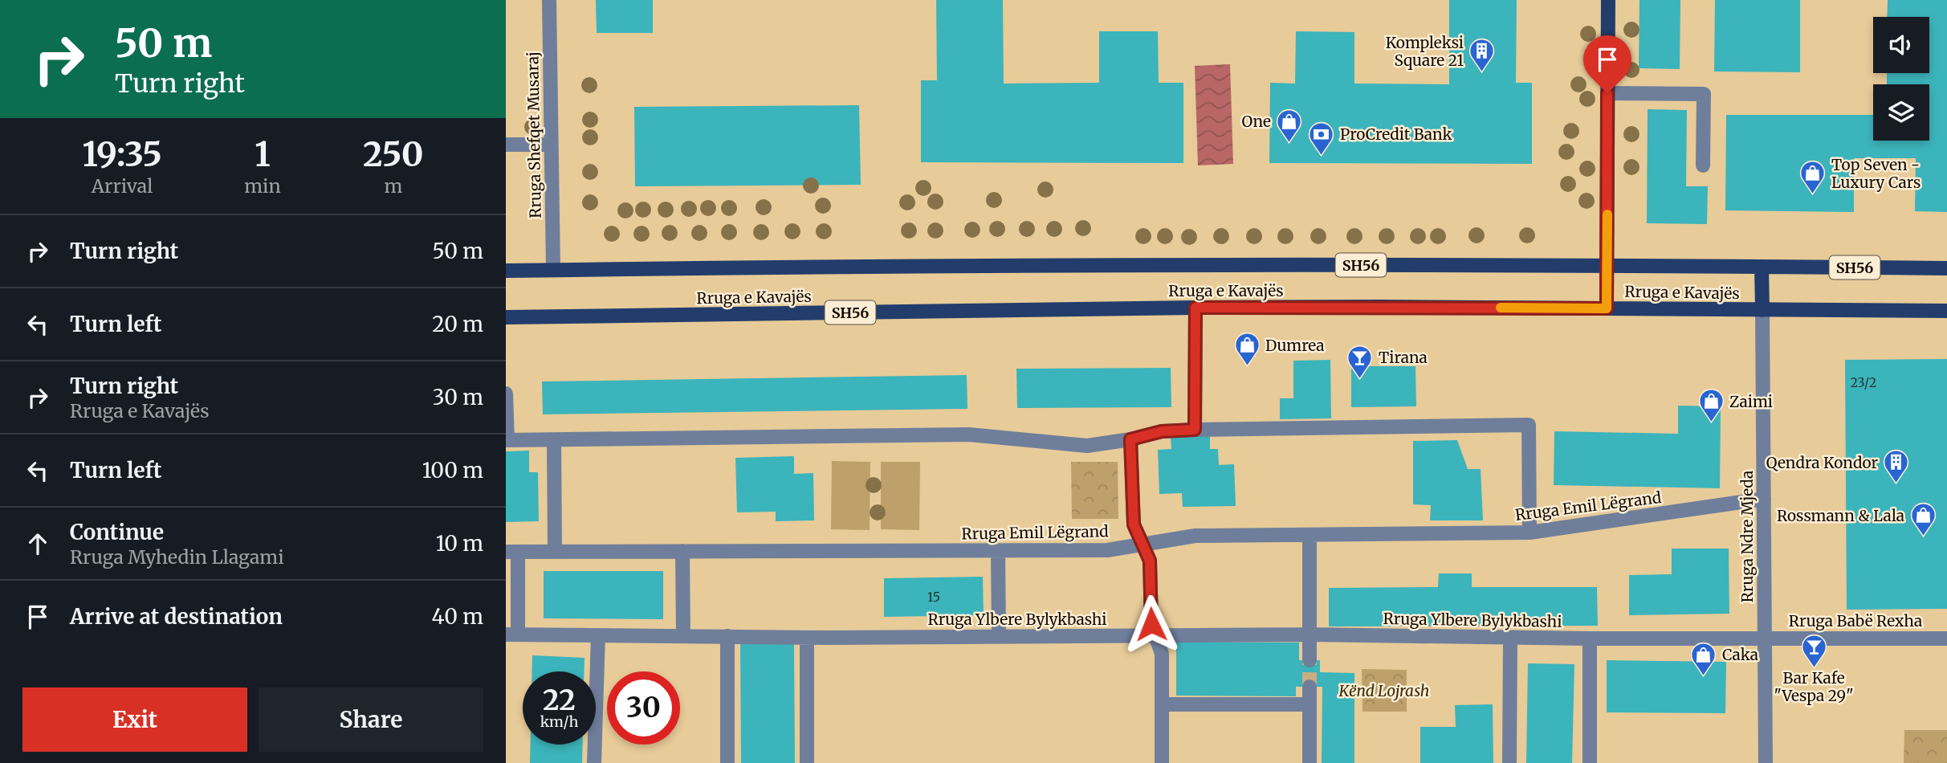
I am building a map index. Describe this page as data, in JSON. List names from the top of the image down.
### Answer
{
  "streets": {
    "main road": ["SH56", "Rruga e Kavajës"],
    "street": [
      "Rruga Shefqet Musaraj",
      "Rruga Emil Lëgrand",
      "Rruga Ndre Mjeda",
      "Rruga Ylbere Bylykbashi",
      "Rruga Babë Rexha"
    ]
  },
  "crossings": [
    ["Rruga Shefqet Musaraj", "Rruga e Kavajës"],
    ["Rruga e Kavajës", "Rruga Ndre Mjeda"],
    ["Rruga Emil Lëgrand", "Rruga Ndre Mjeda"],
    ["Rruga Ndre Mjeda", "Rruga Ylbere Bylykbashi"],
    ["Rruga Ndre Mjeda", "Rruga Babë Rexha"],
    ["Rruga Ylbere Bylykbashi", "Rruga Babë Rexha"]
  ],
  "parks": ["Kënd Lojrash"],
  "places": {
    "building": ["Kompleksi Square 21", "Qendra Kondor"],
    "shop": [
      "One",
      "Top Seven - Luxury Cars",
      "Dumrea",
      "Zaimi",
      "Rossmann & Lala",
      "Caka"
    ],
    "bank": ["ProCredit Bank"],
    "bar": ["Tirana", "Bar Kafe \"Vespa 29\""]
  },
  "house_numbers": ["23/2", "15"],
  "page": {
    "turn": ["50 m", "Turn right"],
    "eta": [
      "19:35",
      "Arrival",
      "1",
      "min",
      "250",
      "m"
    ],
    "list": [
      {
        "name": "Turn right",
        "value": "50 m"
      },
      {
        "name": "Turn left",
        "value": "20 m"
      },
      {
        "name": "Turn right",
        "note": "Rruga e Kavajës",
        "value": "30 m"
      },
      {
        "name": "Turn left",
        "value": "100 m"
      },
      {
        "name": "Continue",
        "note": "Rruga Myhedin Llagami",
        "value": "10 m"
      },
      {
        "name": "Arrive at destination",
        "value": "40 m"
      }
    ],
    "speed": "22 km/h",
    "limit": "30",
    "buttons": ["Exit", "Share"]
  }
}
